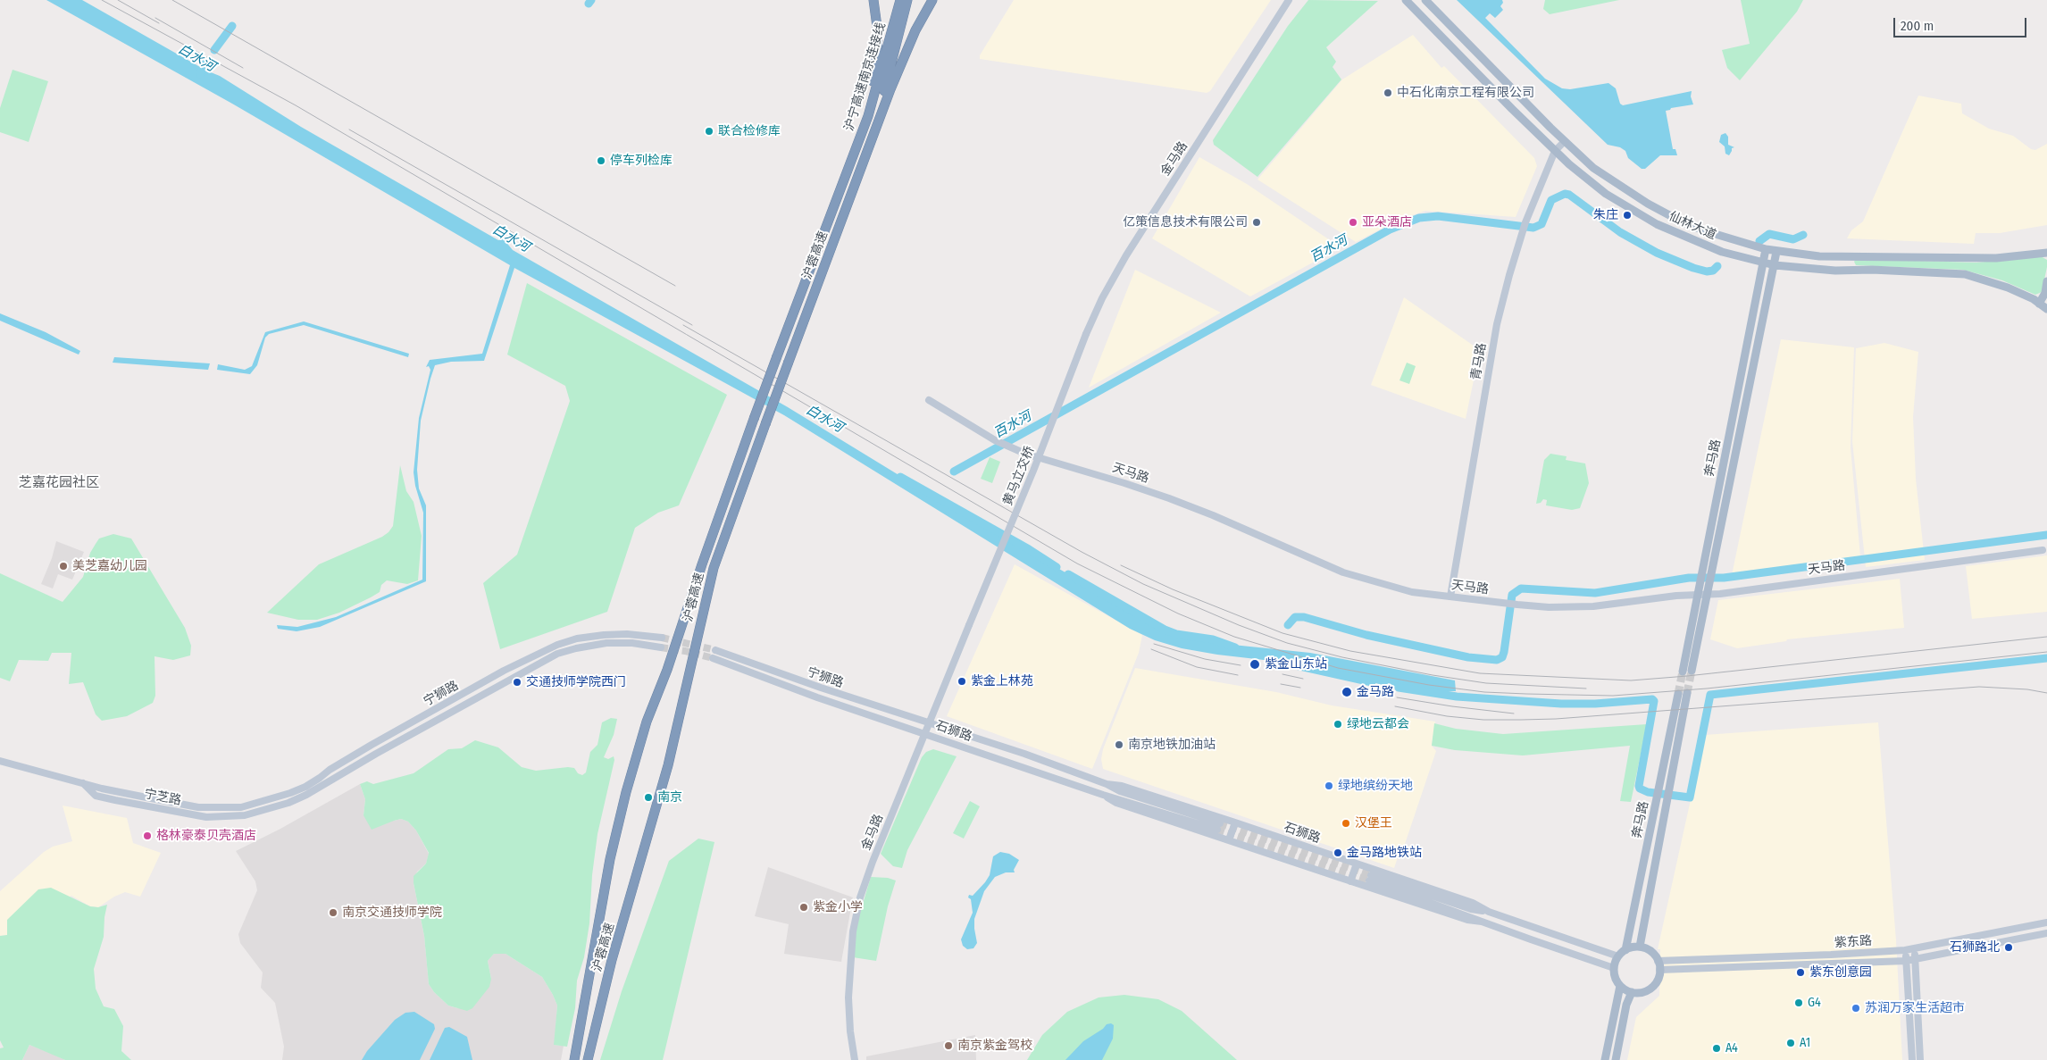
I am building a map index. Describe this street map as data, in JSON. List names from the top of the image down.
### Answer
{
  "streets": {
    "highway": ["沪宁高速南京连接线", "沪蓉高速"],
    "main road": [
      "金马路",
      "仙林大道",
      "青马路",
      "奔马路",
      "天马路",
      "黄马立交桥",
      "宁狮路",
      "石狮路",
      "宁芝路",
      "紫东路"
    ]
  },
  "crossings": [
    ["沪宁高速南京连接线", "沪蓉高速"],
    ["金马路", "黄马立交桥"],
    ["金马路", "宁狮路"],
    ["金马路", "石狮路"],
    ["仙林大道", "青马路"],
    ["仙林大道", "奔马路"],
    ["青马路", "天马路"],
    ["奔马路", "天马路"],
    ["奔马路", "石狮路"],
    ["奔马路", "紫东路"],
    ["宁狮路", "石狮路"],
    ["宁狮路", "宁芝路"],
    ["石狮路", "紫东路"]
  ],
  "districts": ["芝嘉花园社区"],
  "water": ["白水河", "百水河"],
  "places": [
    "中石化南京工程有限公司",
    "联合检修库",
    "停车列检库",
    "朱庄",
    "亿策信息技术有限公司",
    "亚朵酒店",
    "美芝嘉幼儿园",
    "紫金山东站",
    "紫金上林苑",
    "交通技师学院西门",
    "金马路",
    "绿地云都会",
    "南京地铁加油站",
    "绿地缤纷天地",
    "南京",
    "汉堡王",
    "格林豪泰贝壳酒店",
    "金马路地铁站",
    "紫金小学",
    "南京交通技师学院",
    "石狮路北",
    "紫东创意园",
    "G4",
    "苏润万家生活超市",
    "A1",
    "南京紫金驾校",
    "A4"
  ],
  "scale_bar": "200 m"
}
